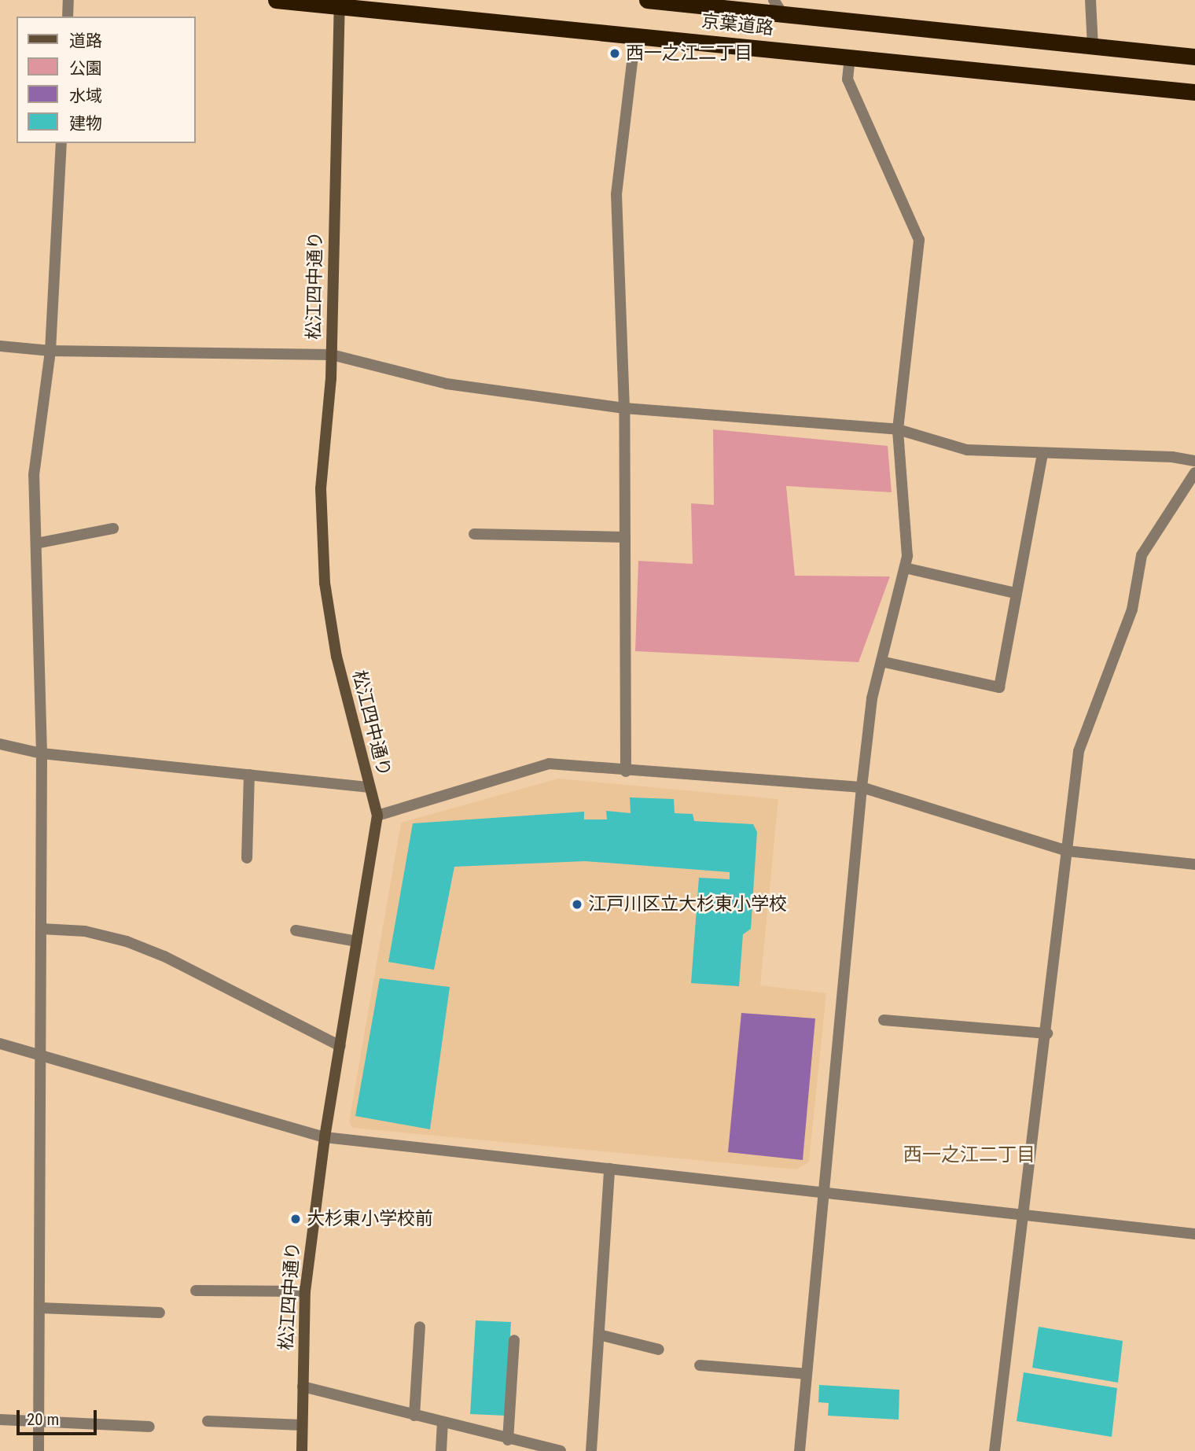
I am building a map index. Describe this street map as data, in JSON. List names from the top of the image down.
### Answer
{
  "streets": {
    "highway": ["京葉道路"],
    "street": ["松江四中通り"]
  },
  "crossings": [
    ["京葉道路", "松江四中通り"]
  ],
  "districts": ["西一之江二丁目"],
  "places": ["西一之江二丁目", "江戸川区立大杉東小学校", "大杉東小学校前"],
  "legend": [
    "道路",
    "公園",
    "水域",
    "建物"
  ],
  "scale_bar": "20 m"
}
